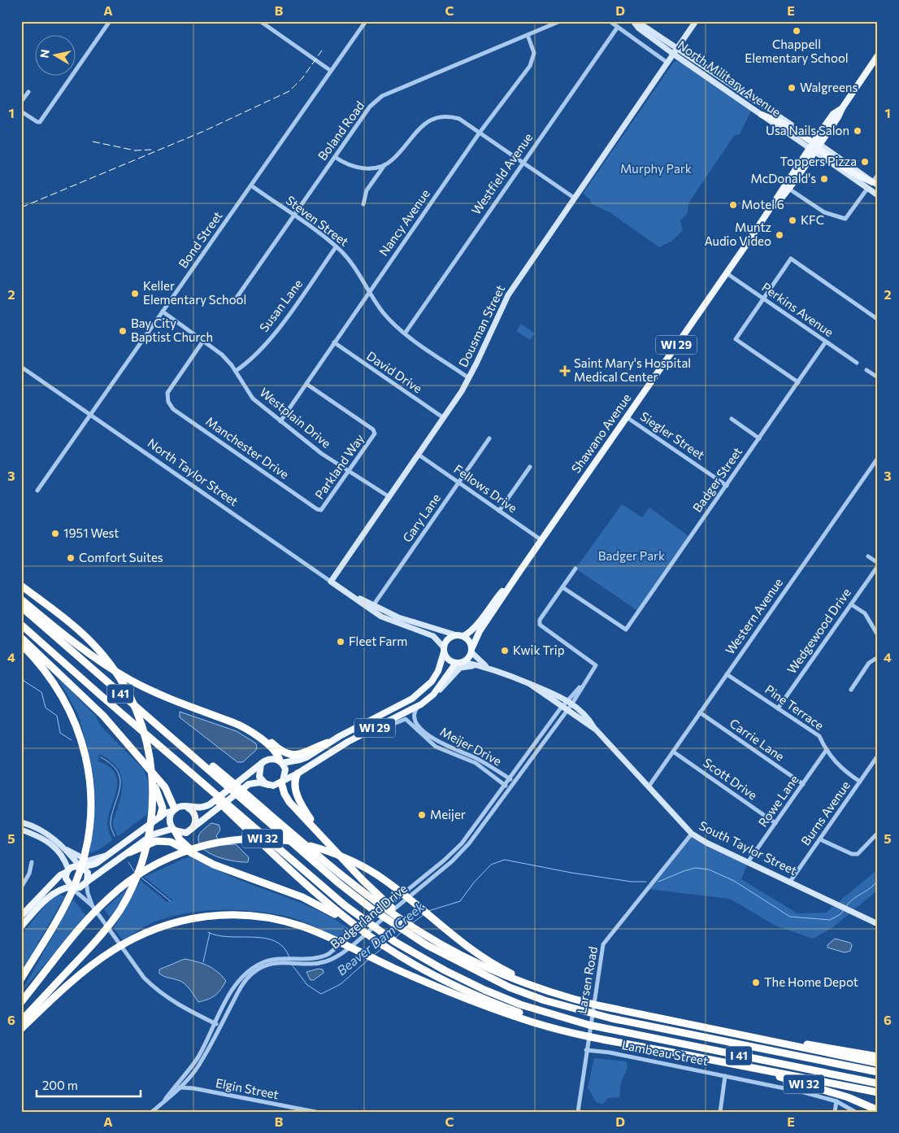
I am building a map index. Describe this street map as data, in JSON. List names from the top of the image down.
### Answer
{
  "streets": {
    "highway": ["I 41", "WI 32"],
    "main road": ["WI 29", "Shawano Avenue"],
    "street": [
      "North Military Avenue",
      "Boland Road",
      "Westfield Avenue",
      "Steven Street",
      "Nancy Avenue",
      "Bond Street",
      "Susan Lane",
      "Perkins Avenue",
      "Dousman Street",
      "David Drive",
      "Westplain Drive",
      "Siegler Street",
      "Manchester Drive",
      "Parkland Way",
      "North Taylor Street",
      "Badger Street",
      "Fellows Drive",
      "Gary Lane",
      "Western Avenue",
      "Wedgewood Drive",
      "Pine Terrace",
      "Carrie Lane",
      "Meijer Drive",
      "Scott Drive",
      "Rowe Lane",
      "Burns Avenue",
      "South Taylor Street",
      "Badgerland Drive",
      "Larsen Road",
      "Lambeau Street",
      "Elgin Street"
    ]
  },
  "crossings": [
    ["North Military Avenue", "Dousman Street"],
    ["North Military Avenue", "Shawano Avenue"],
    ["Boland Road", "Steven Street"],
    ["Boland Road", "Nancy Avenue"],
    ["Westfield Avenue", "Steven Street"],
    ["Steven Street", "Nancy Avenue"],
    ["Steven Street", "Bond Street"],
    ["Steven Street", "Susan Lane"],
    ["Steven Street", "Dousman Street"],
    ["Nancy Avenue", "David Drive"],
    ["Nancy Avenue", "Westplain Drive"],
    ["Nancy Avenue", "Parkland Way"],
    ["Bond Street", "Westplain Drive"],
    ["Bond Street", "North Taylor Street"],
    ["Susan Lane", "Westplain Drive"],
    ["Perkins Avenue", "Shawano Avenue"],
    ["Perkins Avenue", "Badger Street"],
    ["Dousman Street", "David Drive"],
    ["Dousman Street", "Westplain Drive"],
    ["Dousman Street", "North Taylor Street"],
    ["Dousman Street", "Fellows Drive"],
    ["WI 29", "Shawano Avenue"],
    ["WI 29", "Meijer Drive"],
    ["WI 29", "South Taylor Street"],
    ["Westplain Drive", "Manchester Drive"],
    ["Westplain Drive", "Parkland Way"],
    ["Shawano Avenue", "Siegler Street"],
    ["Shawano Avenue", "Fellows Drive"],
    ["Shawano Avenue", "South Taylor Street"],
    ["Siegler Street", "Badger Street"],
    ["Manchester Drive", "Parkland Way"],
    ["North Taylor Street", "Gary Lane"],
    ["Fellows Drive", "Gary Lane"],
    ["Western Avenue", "Pine Terrace"],
    ["Western Avenue", "Carrie Lane"],
    ["Western Avenue", "Scott Drive"],
    ["Western Avenue", "South Taylor Street"],
    ["Wedgewood Drive", "Pine Terrace"],
    ["Pine Terrace", "Rowe Lane"],
    ["Pine Terrace", "Burns Avenue"],
    ["Carrie Lane", "Rowe Lane"],
    ["Meijer Drive", "Badgerland Drive"],
    ["Scott Drive", "Rowe Lane"],
    ["Rowe Lane", "South Taylor Street"],
    ["Burns Avenue", "South Taylor Street"],
    ["South Taylor Street", "Badgerland Drive"],
    ["South Taylor Street", "Larsen Road"],
    ["Badgerland Drive", "Elgin Street"],
    ["Larsen Road", "Lambeau Street"]
  ],
  "water": ["Beaver Dam Creek"],
  "parks": ["Murphy Park", "Badger Park"],
  "places": {
    "other": [
      "Chappell Elementary School",
      "Walgreens",
      "Usa Nails Salon",
      "Toppers Pizza",
      "McDonald's",
      "Motel 6",
      "KFC",
      "Muntz Audio Video",
      "Keller Elementary School",
      "Bay City Baptist Church",
      "1951 West",
      "Comfort Suites",
      "Fleet Farm",
      "Kwik Trip",
      "Meijer",
      "The Home Depot"
    ],
    "health": ["Saint Mary's Hospital Medical Center"]
  },
  "scale_bar": "200 m",
  "north": "left",
  "grid": {
    "columns": [
      "A",
      "B",
      "C",
      "D",
      "E"
    ],
    "rows": [
      "1",
      "2",
      "3",
      "4",
      "5",
      "6"
    ]
  }
}
